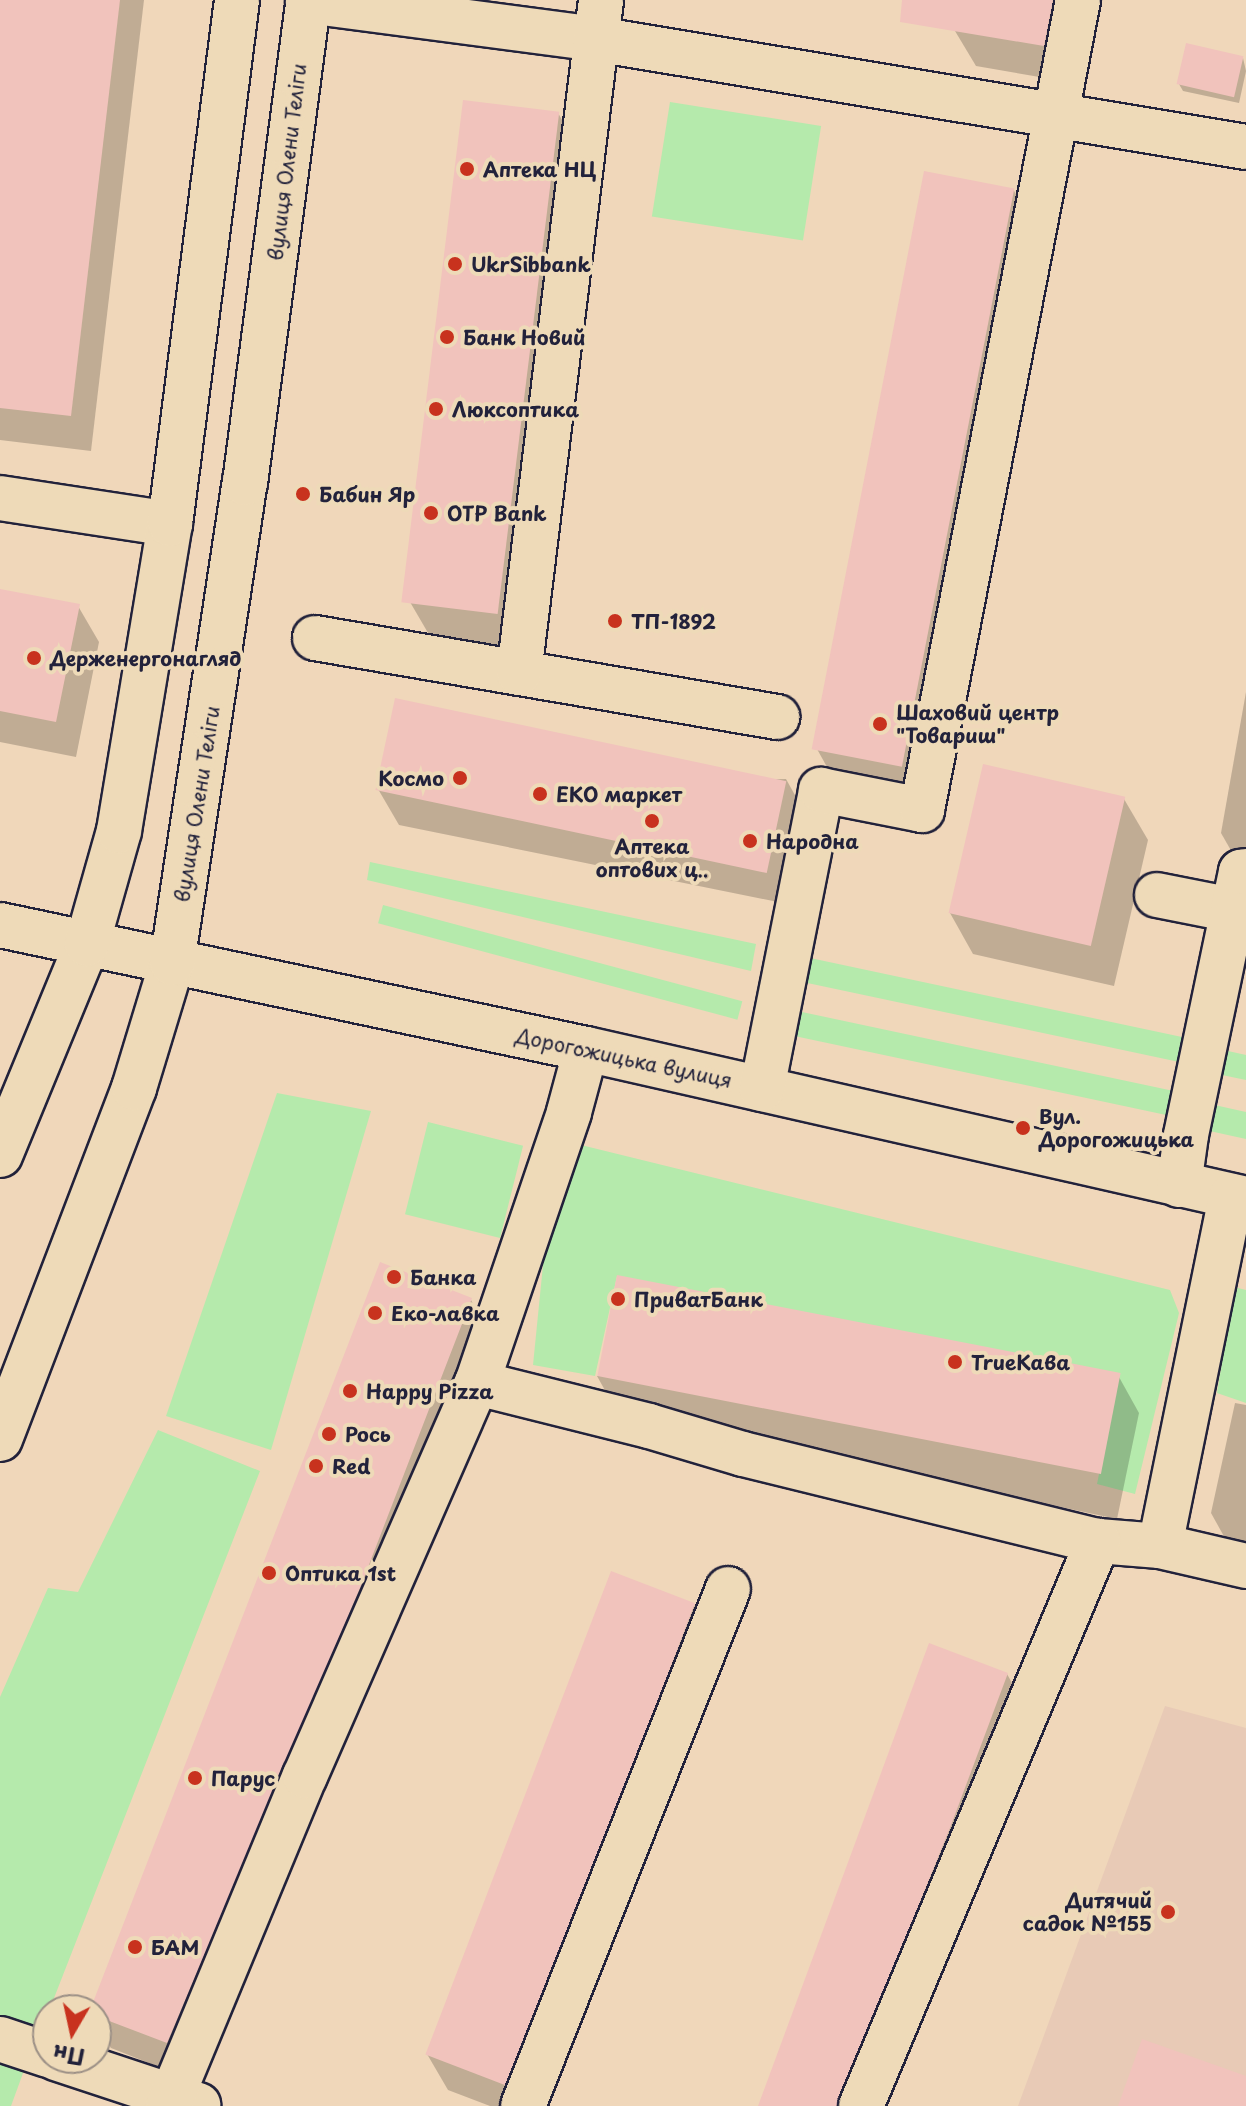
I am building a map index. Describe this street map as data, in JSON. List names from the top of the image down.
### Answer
{
  "streets": {
    "main road": ["вулиця Олени Теліги", "Дорогожицька вулиця"]
  },
  "crossings": [
    ["вулиця Олени Теліги", "Дорогожицька вулиця"]
  ],
  "places": [
    "Аптека НЦ",
    "UkrSibbank",
    "Банк Новий",
    "Люксоптика",
    "Бабин Яр",
    "OTP Bank",
    "ТП-1892",
    "Держенергонагляд",
    "Шаховий центр \"Товариш\"",
    "Космо",
    "ЕКО маркет",
    "Аптека оптових ц‥",
    "Народна",
    "Вул. Дорогожицька",
    "Банка",
    "ПриватБанк",
    "Еко-лавка",
    "TrueКава",
    "Happy Pizza",
    "Рось",
    "Red",
    "Оптика 1st",
    "Парус",
    "Дитячий садок №155",
    "БАМ"
  ],
  "north": "bottom"
}
